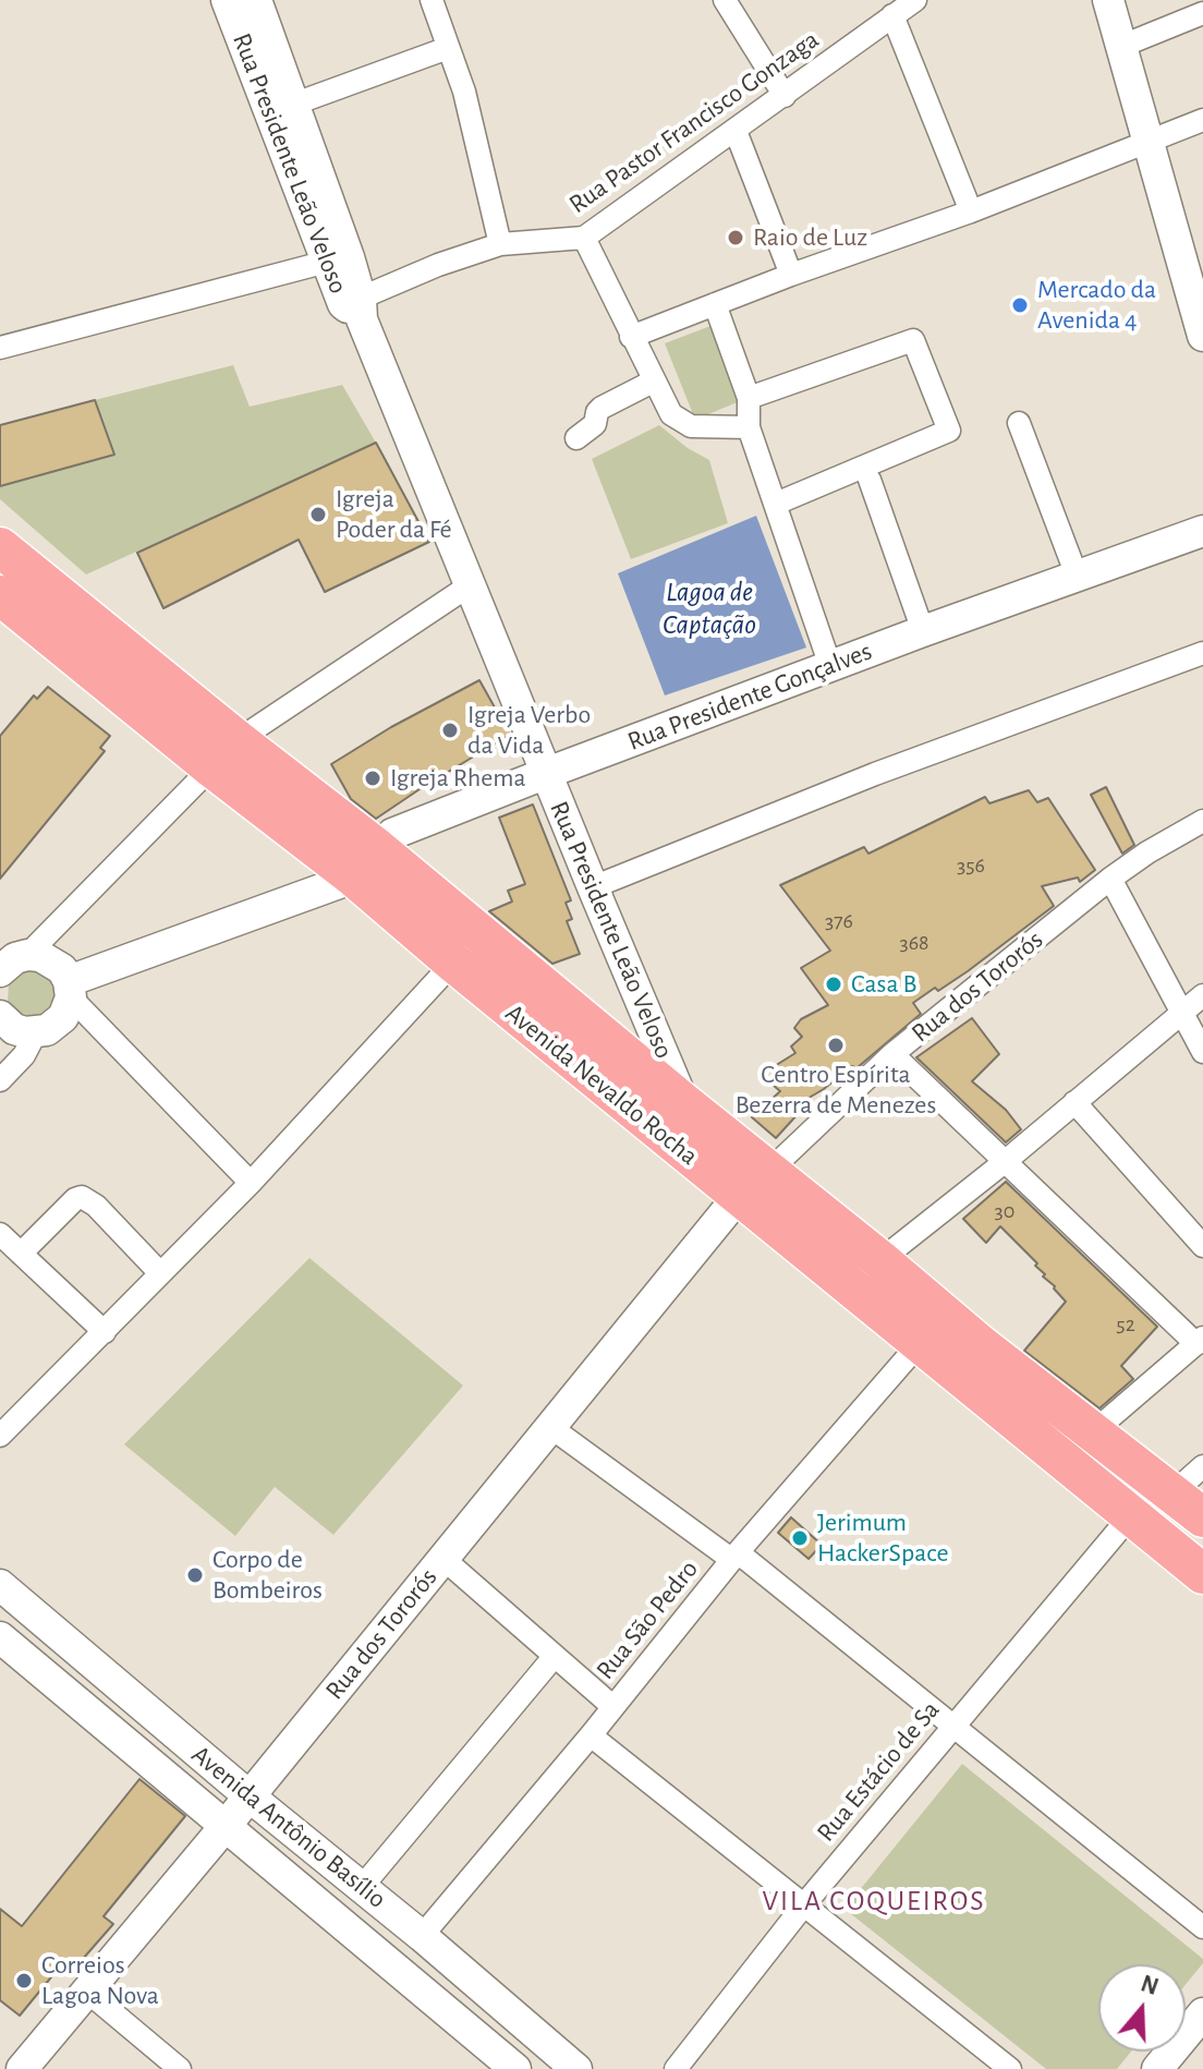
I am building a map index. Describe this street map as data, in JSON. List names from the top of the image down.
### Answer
{
  "streets": {
    "highway": ["Avenida Nevaldo Rocha"],
    "street": [
      "Rua Pastor Francisco Gonzaga",
      "Rua Presidente Leão Veloso",
      "Rua Presidente Gonçalves",
      "Rua dos Tororós",
      "Rua São Pedro",
      "Rua Estácio de Sa",
      "Avenida Antônio Basílio"
    ]
  },
  "crossings": [
    ["Rua Pastor Francisco Gonzaga", "Rua Presidente Leão Veloso"],
    ["Rua Presidente Leão Veloso", "Rua Presidente Gonçalves"],
    ["Rua Presidente Leão Veloso", "Avenida Nevaldo Rocha"],
    ["Rua Presidente Gonçalves", "Avenida Nevaldo Rocha"],
    ["Rua dos Tororós", "Avenida Nevaldo Rocha"],
    ["Rua dos Tororós", "Avenida Antônio Basílio"],
    ["Avenida Nevaldo Rocha", "Rua São Pedro"],
    ["Avenida Nevaldo Rocha", "Rua Estácio de Sa"],
    ["Rua São Pedro", "Avenida Antônio Basílio"]
  ],
  "districts": ["VILA COQUEIROS"],
  "water": ["Lagoa de Captação"],
  "places": [
    "Raio de Luz",
    "Mercado da Avenida 4",
    "Igreja Poder da Fé",
    "Igreja Verbo da Vida",
    "Igreja Rhema",
    "Casa B",
    "Centro Espírita Bezerra de Menezes",
    "Jerimum HackerSpace",
    "Corpo de Bombeiros",
    "Correios Lagoa Nova"
  ],
  "house_numbers": [
    "356",
    "376",
    "368",
    "30",
    "52"
  ],
  "north": "top"
}
